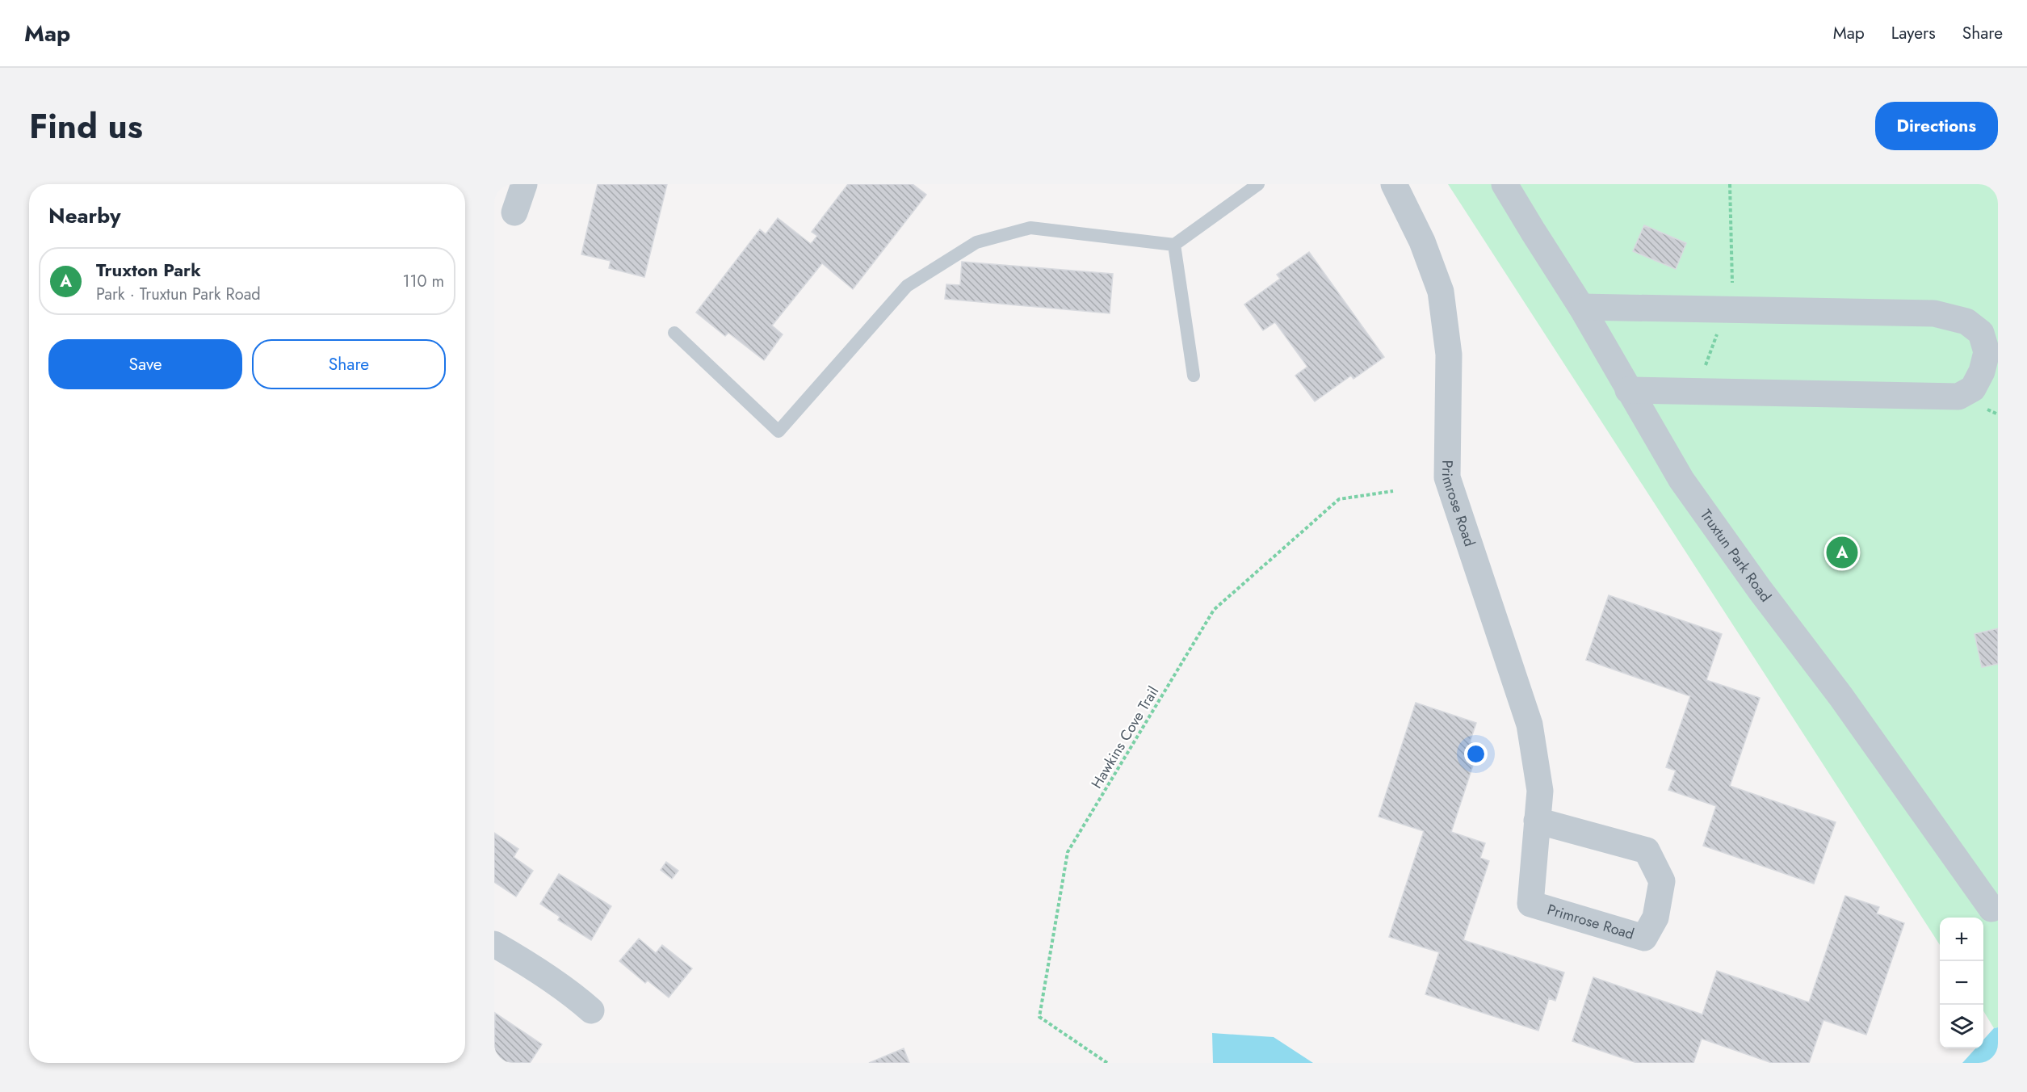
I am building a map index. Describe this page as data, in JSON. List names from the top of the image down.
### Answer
{
  "streets": {
    "street": ["Primrose Road", "Truxtun Park Road"],
    "path": ["Hawkins Cove Trail"]
  },
  "page": {
    "header": "Map",
    "nav": ["Map", "Layers", "Share"],
    "title": "Find us",
    "buttons": [
      "Directions",
      ["Save", "Share"]
    ],
    "heading": "Nearby",
    "list": [
      {
        "mark": "A",
        "name": "Truxton Park",
        "note": "Park · Truxtun Park Road",
        "value": "110 m"
      }
    ],
    "pins": "A",
    "map_buttons": ["+", "−"]
  }
}
